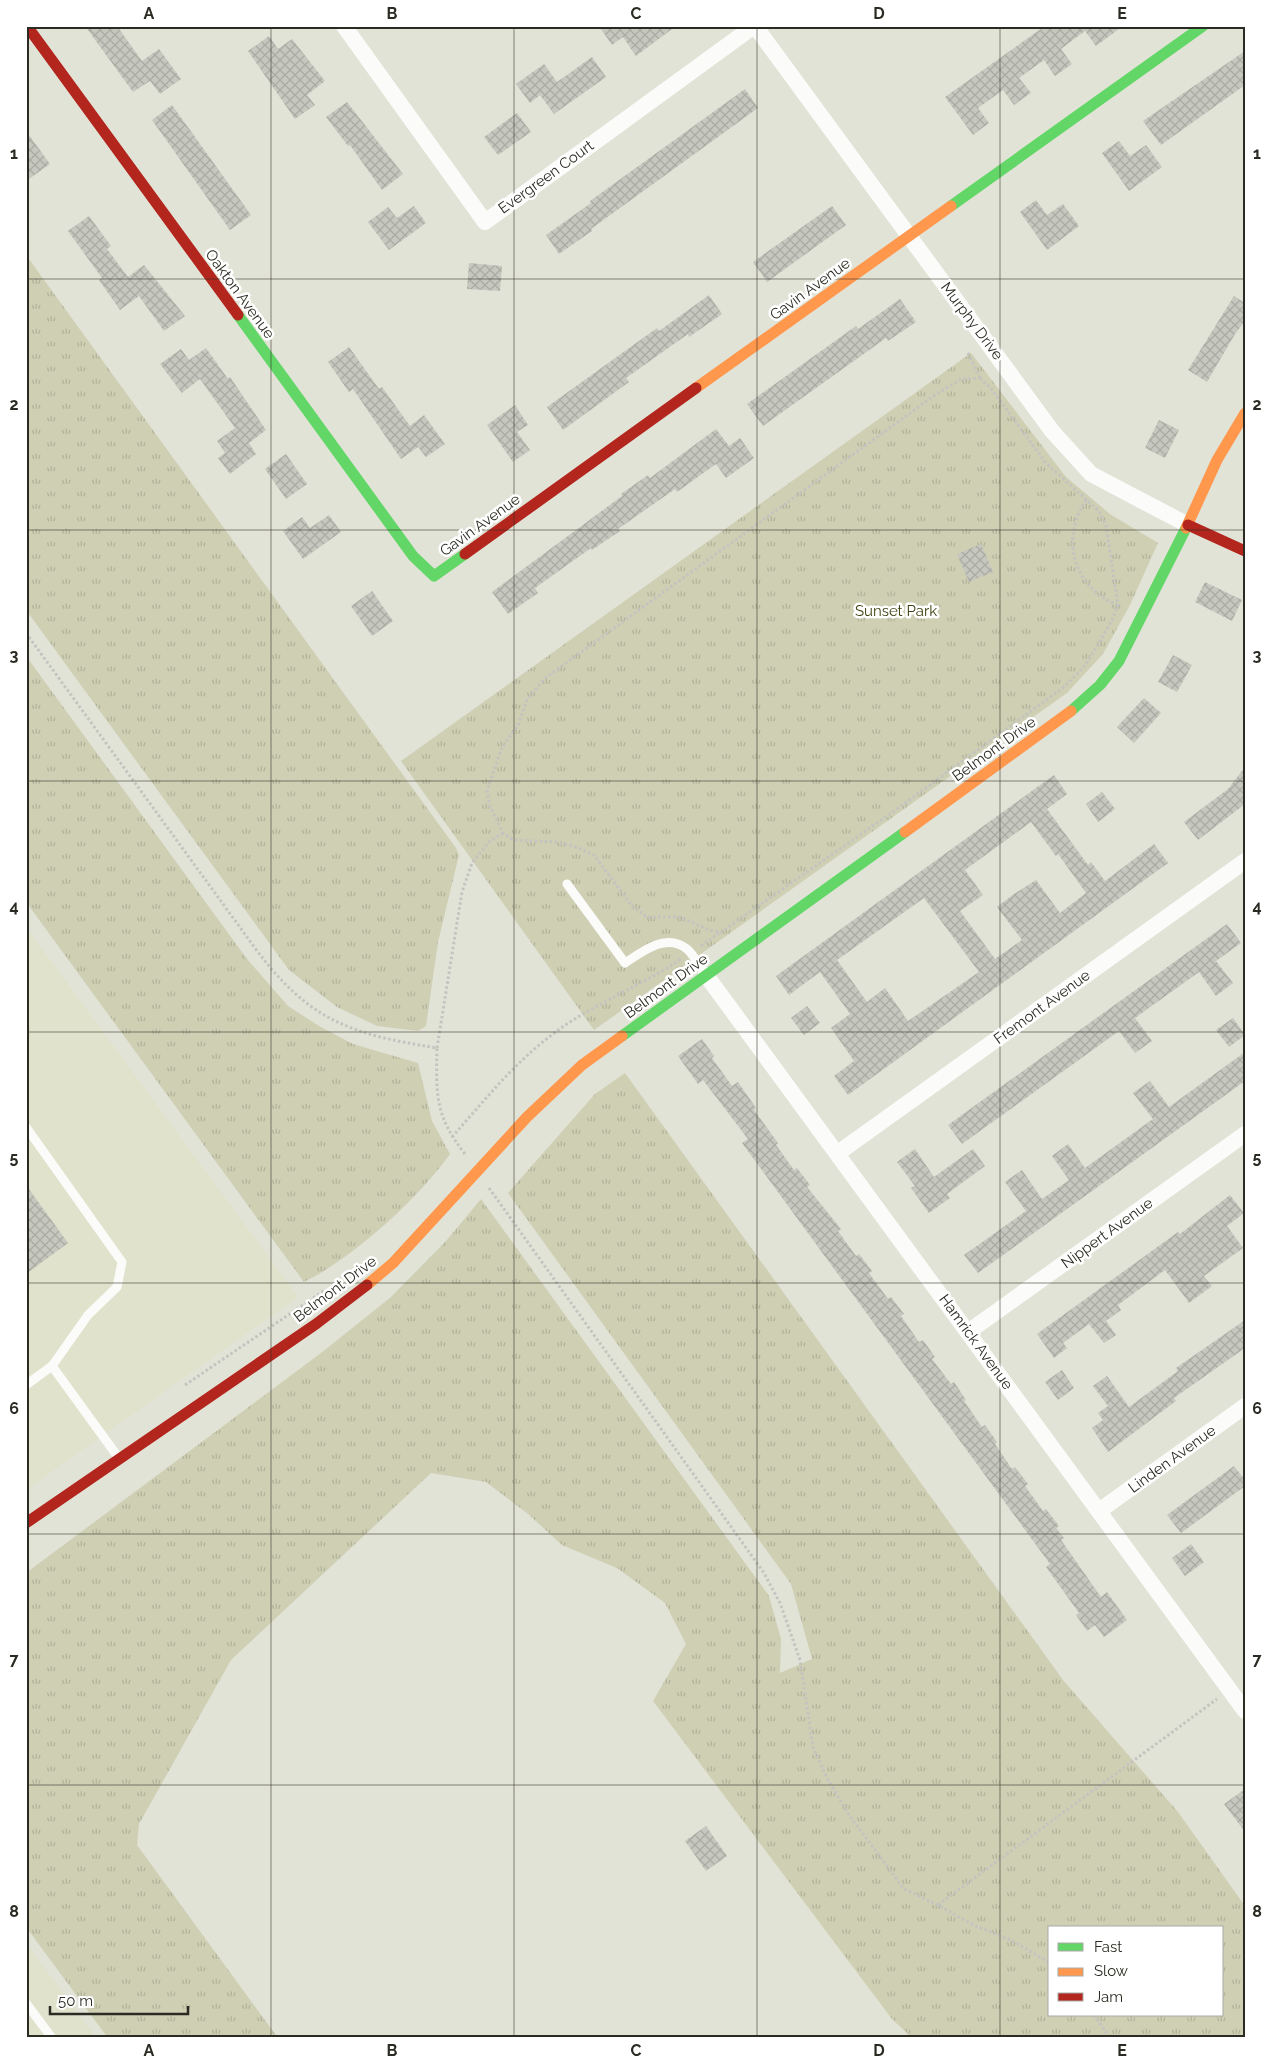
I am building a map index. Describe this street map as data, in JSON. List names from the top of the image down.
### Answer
{
  "streets": {
    "street": [
      "Evergreen Court",
      "Gavin Avenue",
      "Oakton Avenue",
      "Murphy Drive",
      "Belmont Drive",
      "Fremont Avenue",
      "Nippert Avenue",
      "Hamrick Avenue",
      "Linden Avenue"
    ]
  },
  "crossings": [
    ["Evergreen Court", "Murphy Drive"],
    ["Gavin Avenue", "Oakton Avenue"],
    ["Gavin Avenue", "Murphy Drive"],
    ["Murphy Drive", "Belmont Drive"],
    ["Belmont Drive", "Hamrick Avenue"],
    ["Fremont Avenue", "Hamrick Avenue"],
    ["Nippert Avenue", "Hamrick Avenue"],
    ["Hamrick Avenue", "Linden Avenue"]
  ],
  "parks": ["Sunset Park"],
  "legend": ["Fast", "Slow", "Jam"],
  "scale_bar": "50 m",
  "grid": {
    "columns": [
      "A",
      "B",
      "C",
      "D",
      "E"
    ],
    "rows": [
      "1",
      "2",
      "3",
      "4",
      "5",
      "6",
      "7",
      "8"
    ]
  }
}
